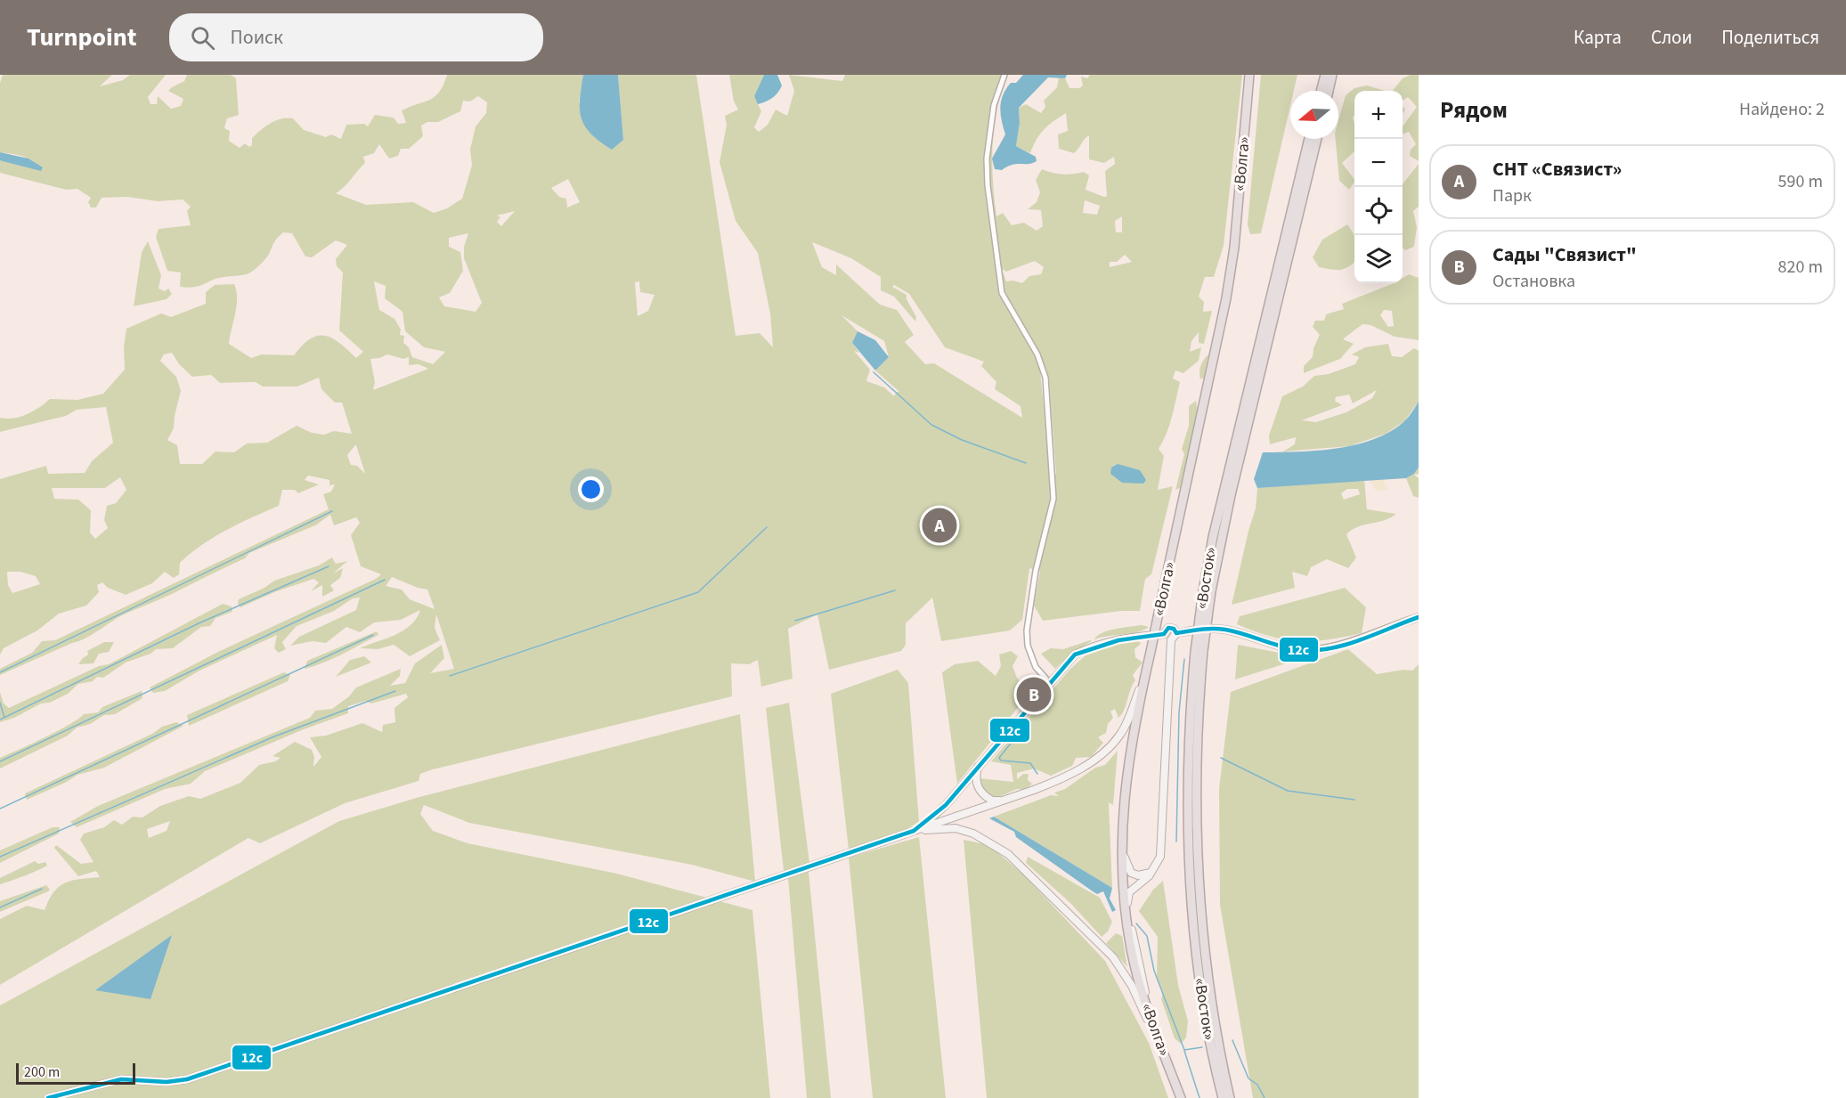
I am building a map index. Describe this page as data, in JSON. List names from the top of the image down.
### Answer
{
  "streets": {
    "highway": ["«Волга»", "«Восток»"]
  },
  "lines": ["transit line 12с"],
  "scale_bar": "200 m",
  "north": "left",
  "page": {
    "header": "Turnpoint",
    "search": "Поиск",
    "nav": ["Карта", "Слои", "Поделиться"],
    "heading": ["Рядом", "Найдено: 2"],
    "map_buttons": ["+", "−"],
    "list": [
      {
        "mark": "A",
        "name": "СНТ «Связист»",
        "note": "Парк",
        "value": "590 m"
      },
      {
        "mark": "B",
        "name": "Сады \"Связист\"",
        "note": "Остановка",
        "value": "820 m"
      }
    ],
    "pins": ["A", "B"],
    "scale": "200 m"
  }
}
